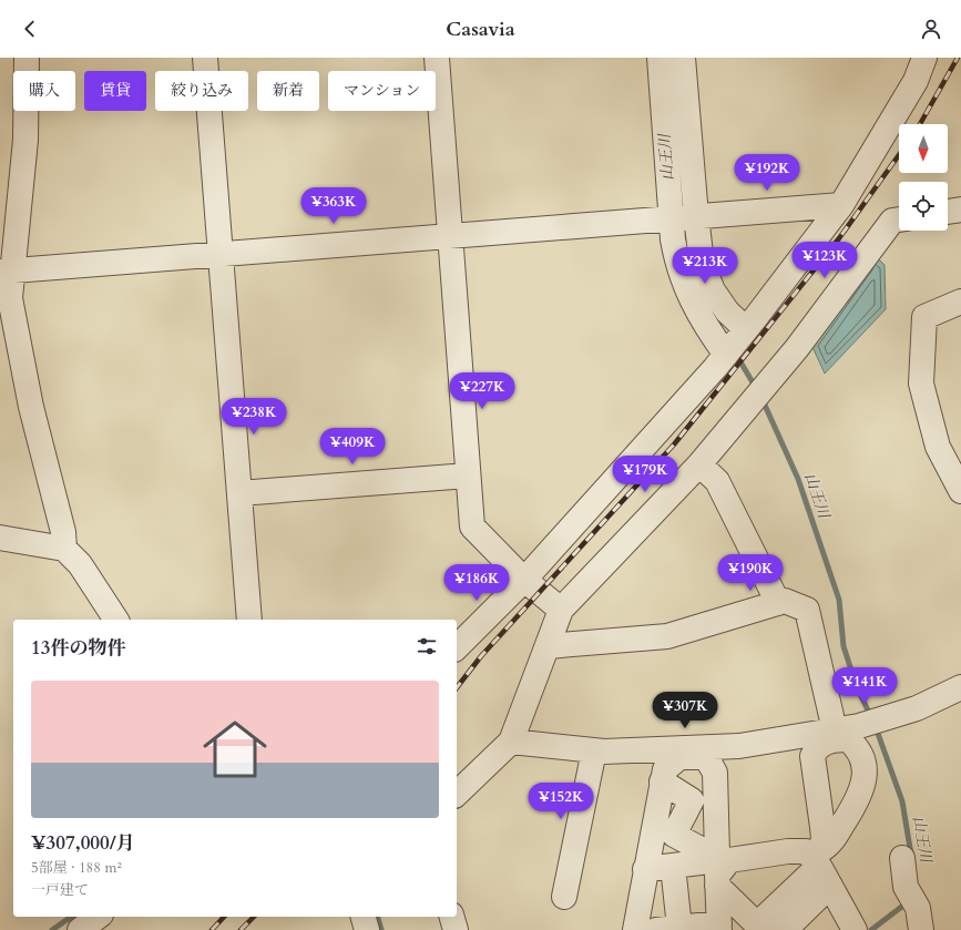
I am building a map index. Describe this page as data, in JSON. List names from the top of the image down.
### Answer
{
  "water": ["山王川"],
  "north": "bottom",
  "page": {
    "header": "Casavia",
    "chip": [
      "購入",
      "賃貸",
      "絞り込み",
      "新着",
      "マンション"
    ],
    "price": [
      "¥192K",
      "¥363K",
      "¥123K",
      "¥213K",
      "¥227K",
      "¥238K",
      "¥409K",
      "¥179K",
      "¥190K",
      "¥186K",
      "¥141K",
      "¥307K",
      "¥152K"
    ],
    "heading": "13件の物件",
    "list": [
      {
        "name": "¥307,000/月",
        "note": "5部屋 · 188 m² · 一戸建て"
      }
    ]
  }
}
